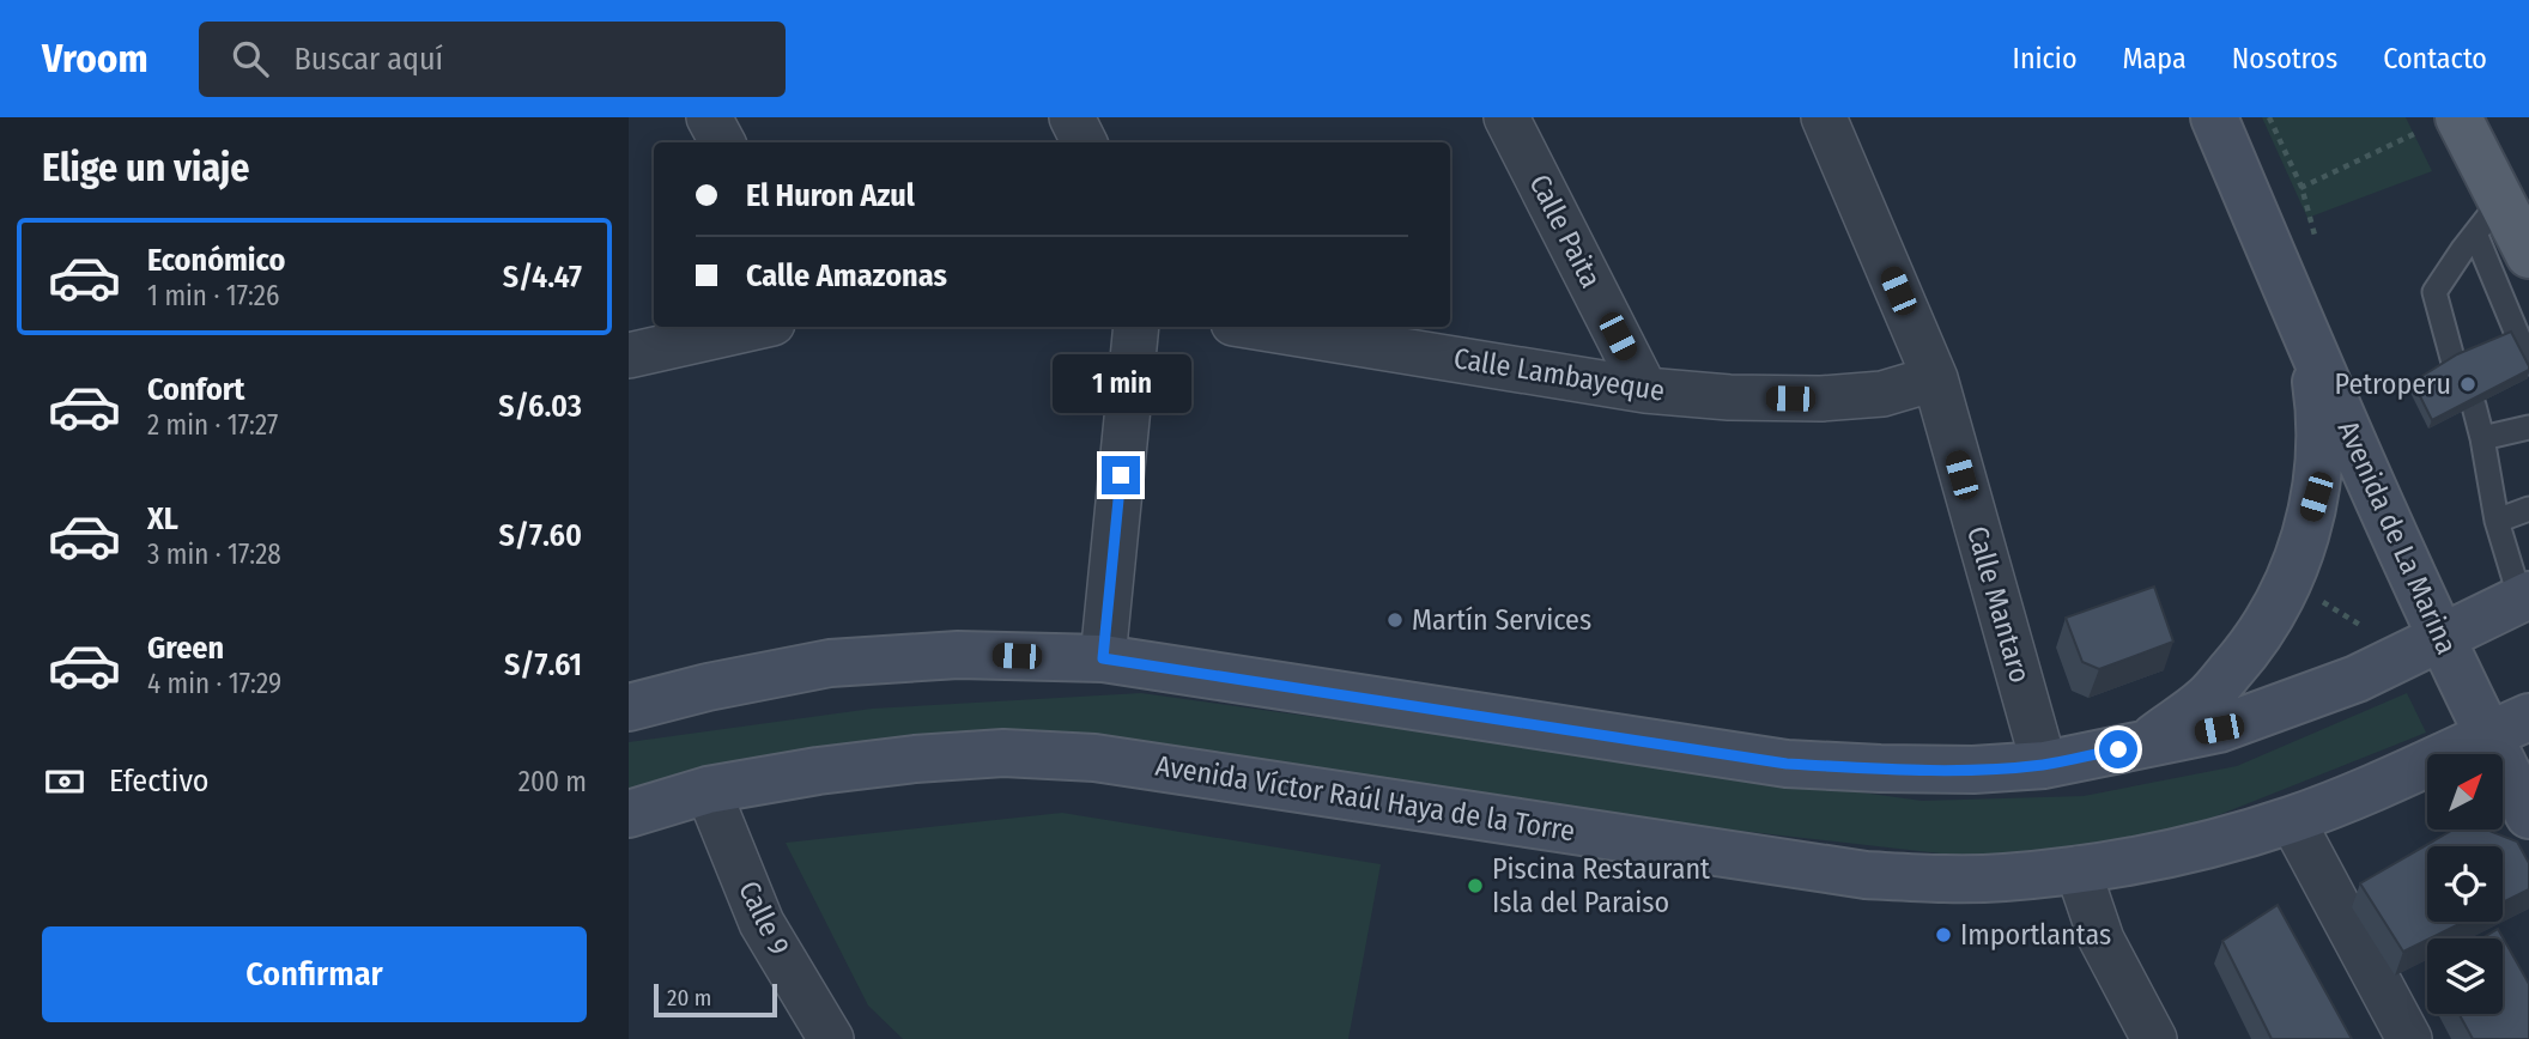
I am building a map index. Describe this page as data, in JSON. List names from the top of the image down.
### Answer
{
  "streets": {
    "main road": ["Avenida de La Marina", "Avenida Víctor Raúl Haya de la Torre"],
    "street": [
      "Calle Paita",
      "Calle Lambayeque",
      "Calle Mantaro",
      "Calle 9"
    ]
  },
  "crossings": [
    ["Calle Paita", "Calle Lambayeque"],
    ["Calle Lambayeque", "Calle Mantaro"],
    ["Avenida de La Marina", "Avenida Víctor Raúl Haya de la Torre"],
    ["Avenida Víctor Raúl Haya de la Torre", "Calle 9"]
  ],
  "places": [
    "Petroperu",
    "Martín Services",
    "Piscina Restaurant Isla del Paraiso",
    "Importlantas"
  ],
  "scale_bar": "20 m",
  "north": "top right",
  "page": {
    "header": "Vroom",
    "search": "Buscar aquí",
    "nav": [
      "Inicio",
      "Mapa",
      "Nosotros",
      "Contacto"
    ],
    "heading": "Elige un viaje",
    "banner": ["El Huron Azul", "Calle Amazonas"],
    "list": [
      {
        "name": "Económico",
        "note": "1 min · 17:26",
        "value": "S/4.47"
      },
      {
        "name": "Confort",
        "note": "2 min · 17:27",
        "value": "S/6.03"
      },
      {
        "name": "XL",
        "note": "3 min · 17:28",
        "value": "S/7.60"
      },
      {
        "name": "Green",
        "note": "4 min · 17:29",
        "value": "S/7.61"
      }
    ],
    "bubble": "1 min",
    "pay": ["Efectivo", "200 m"],
    "buttons": "Confirmar",
    "scale": "20 m"
  }
}
